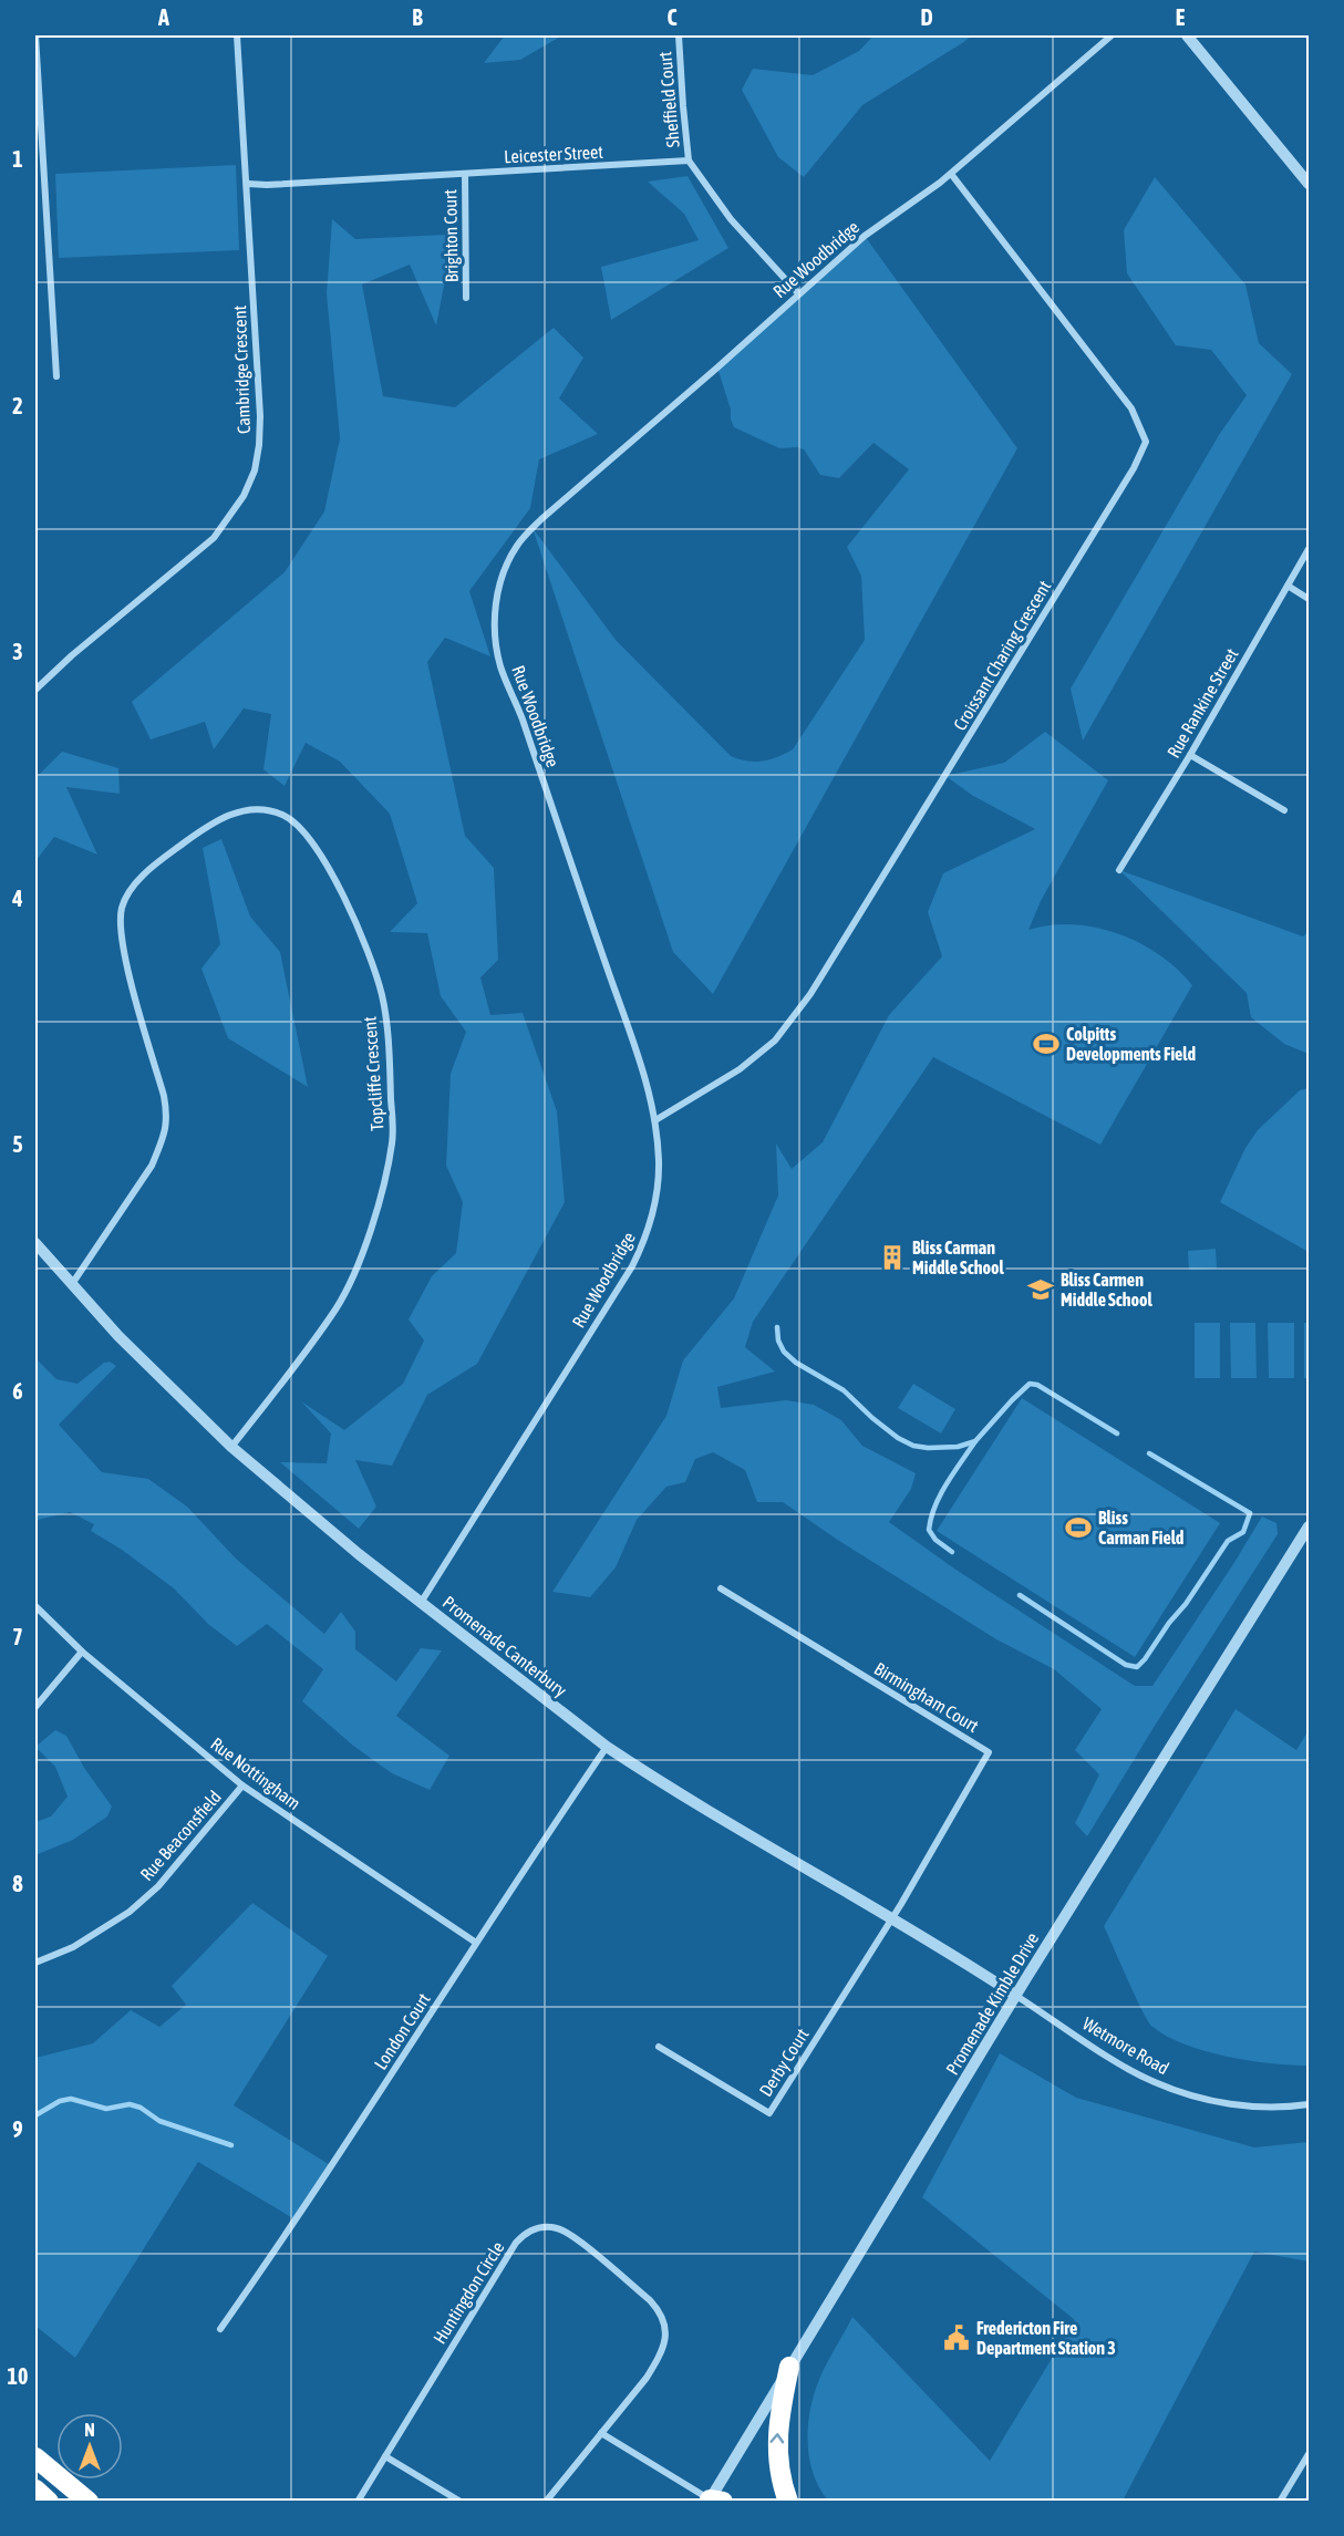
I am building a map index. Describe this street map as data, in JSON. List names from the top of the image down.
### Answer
{
  "streets": {
    "street": [
      "Sheffield Court",
      "Leicester Street",
      "Brighton Court",
      "Rue Woodbridge",
      "Cambridge Crescent",
      "Croissant Charing Crescent",
      "Rue Rankine Street",
      "Topcliffe Crescent",
      "Promenade Canterbury",
      "Birmingham Court",
      "Rue Nottingham",
      "Rue Beaconsfield",
      "Promenade Kimble Drive",
      "London Court",
      "Wetmore Road",
      "Derby Court",
      "Huntingdon Circle"
    ]
  },
  "crossings": [
    ["Sheffield Court", "Leicester Street"],
    ["Leicester Street", "Brighton Court"],
    ["Leicester Street", "Cambridge Crescent"],
    ["Rue Woodbridge", "Croissant Charing Crescent"],
    ["Rue Woodbridge", "Promenade Canterbury"],
    ["Topcliffe Crescent", "Promenade Canterbury"],
    ["Promenade Canterbury", "Birmingham Court"],
    ["Promenade Canterbury", "Promenade Kimble Drive"],
    ["Promenade Canterbury", "London Court"],
    ["Promenade Canterbury", "Wetmore Road"],
    ["Promenade Canterbury", "Derby Court"],
    ["Birmingham Court", "Derby Court"],
    ["Rue Nottingham", "Rue Beaconsfield"],
    ["Rue Nottingham", "London Court"],
    ["Promenade Kimble Drive", "Wetmore Road"]
  ],
  "places": {
    "sports": ["Colpitts Developments Field", "Bliss Carman Field"],
    "building": ["Bliss Carman Middle School"],
    "school or university": ["Bliss Carmen Middle School"],
    "public building": ["Fredericton Fire Department Station 3"]
  },
  "north": "top",
  "grid": {
    "columns": [
      "A",
      "B",
      "C",
      "D",
      "E"
    ],
    "rows": [
      "1",
      "2",
      "3",
      "4",
      "5",
      "6",
      "7",
      "8",
      "9",
      "10"
    ]
  }
}
